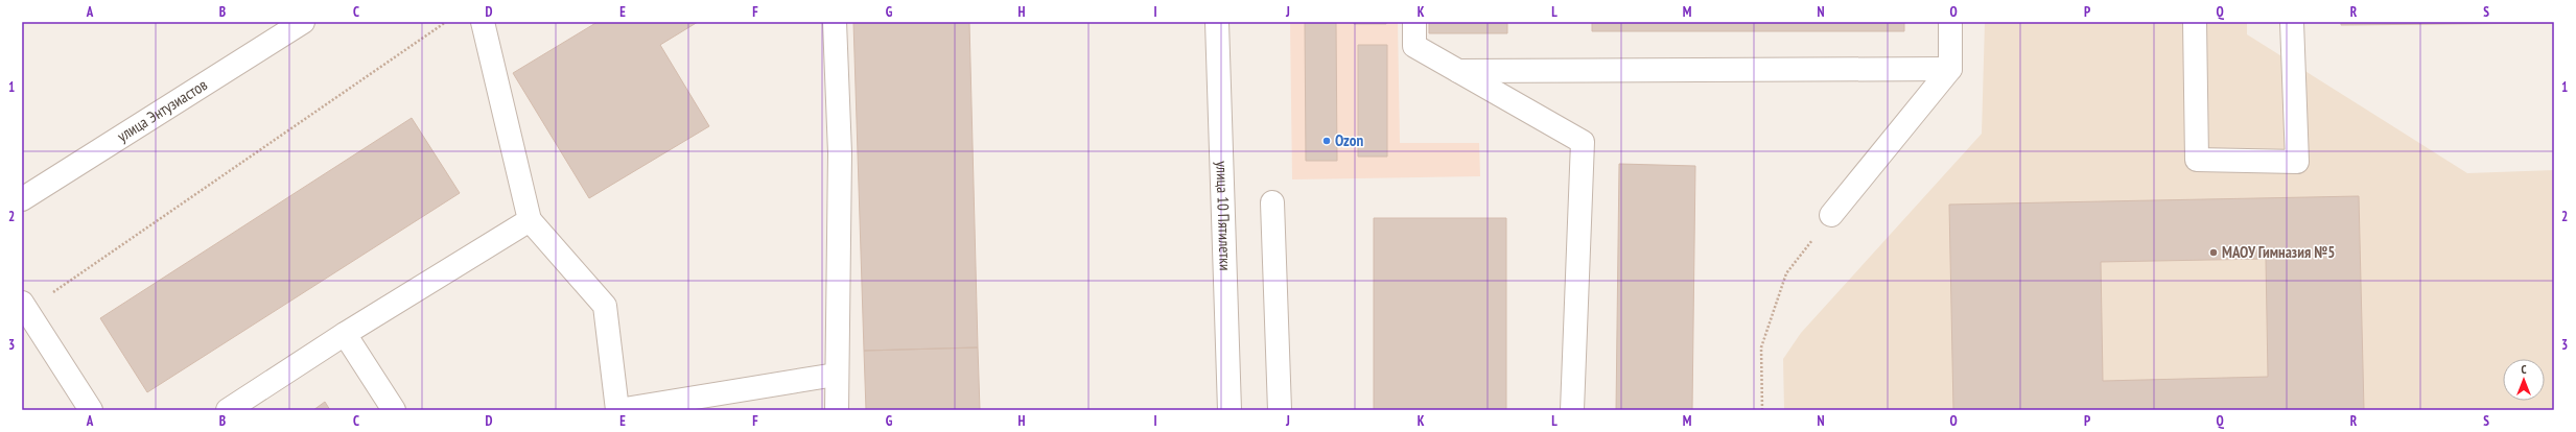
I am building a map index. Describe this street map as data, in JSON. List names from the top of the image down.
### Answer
{
  "streets": {
    "street": ["улица Энтузиастов", "улица 10 Пятилетки"]
  },
  "places": ["Ozon", "МАОУ Гимназия №5"],
  "north": "top",
  "grid": {
    "columns": [
      "A",
      "B",
      "C",
      "D",
      "E",
      "F",
      "G",
      "H",
      "I",
      "J",
      "K",
      "L",
      "M",
      "N",
      "O",
      "P",
      "Q",
      "R",
      "S"
    ],
    "rows": ["1", "2", "3"]
  }
}
